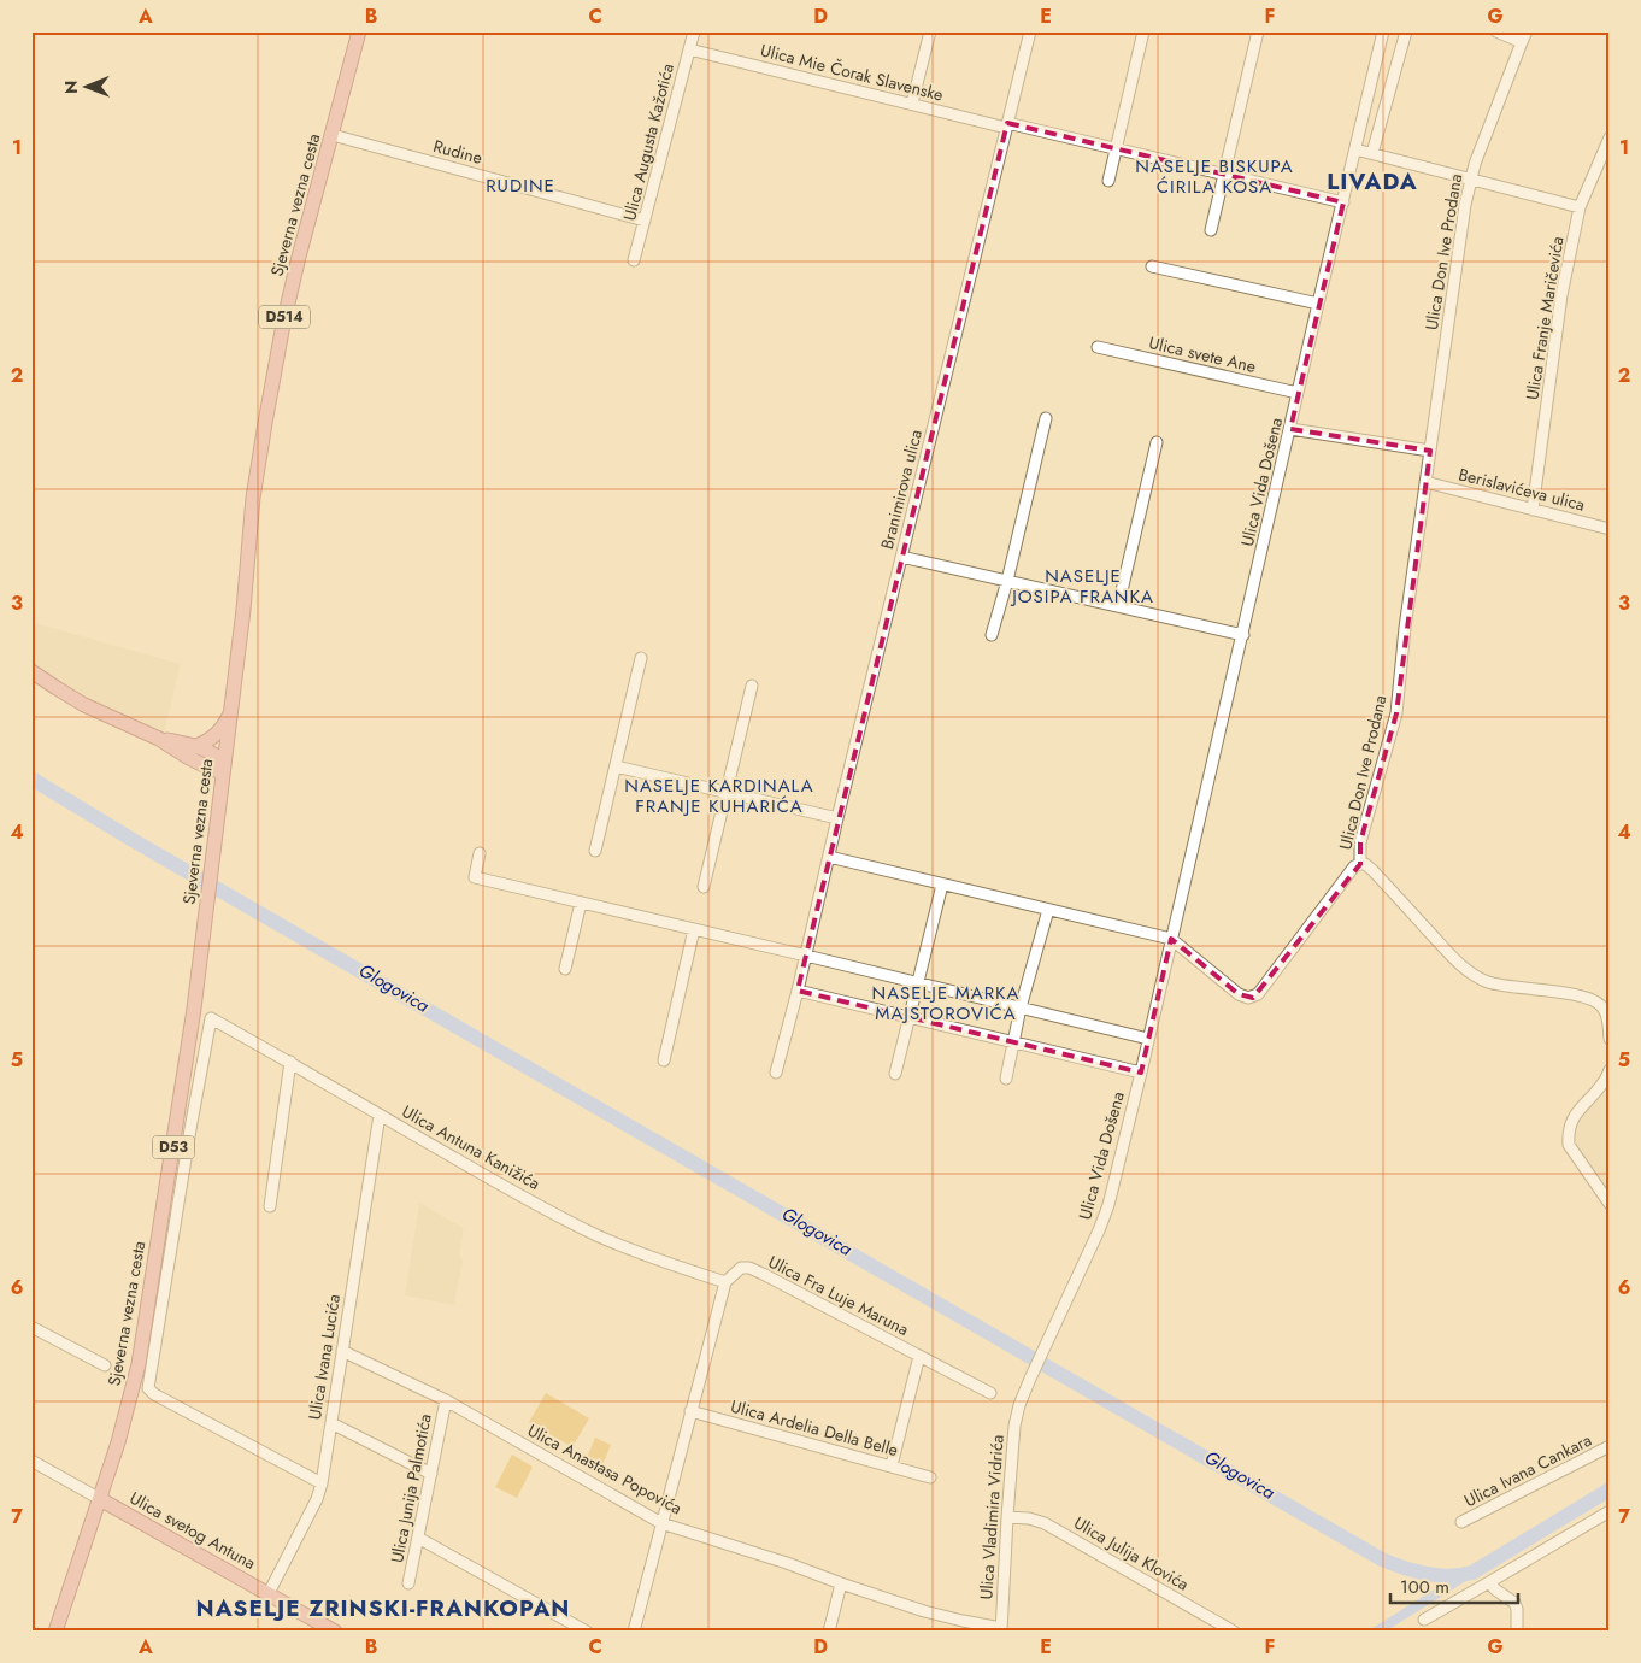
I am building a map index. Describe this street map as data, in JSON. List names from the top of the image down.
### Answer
{
  "streets": {
    "main road": [
      "Sjeverna vezna cesta",
      "D514",
      "D53",
      "Ulica svetog Antuna"
    ],
    "street": [
      "Ulica Mie Čorak Slavenske",
      "Ulica Augusta Kažotića",
      "Rudine",
      "Ulica Don Ive Prodana",
      "Ulica Franje Maričevića",
      "Ulica svete Ane",
      "Ulica Vida Došena",
      "Branimirova ulica",
      "Berislavićeva ulica",
      "Ulica Antuna Kanižića",
      "Ulica Fra Luje Maruna",
      "Ulica Ivana Lucića",
      "Ulica Ardelia Della Belle",
      "Ulica Anastasa Popovića",
      "Ulica Ivana Cankara",
      "Ulica Junija Palmotića",
      "Ulica Vladimira Vidrića",
      "Ulica Julija Klovića"
    ]
  },
  "crossings": [
    ["Ulica Mie Čorak Slavenske", "Ulica Augusta Kažotića"],
    ["Ulica Mie Čorak Slavenske", "Branimirova ulica"],
    ["Ulica Augusta Kažotića", "Rudine"],
    ["Rudine", "Sjeverna vezna cesta"],
    ["Sjeverna vezna cesta", "Ulica Antuna Kanižića"],
    ["Sjeverna vezna cesta", "Ulica svetog Antuna"],
    ["Ulica Don Ive Prodana", "Ulica Vida Došena"],
    ["Ulica Don Ive Prodana", "Berislavićeva ulica"],
    ["Ulica Franje Maričevića", "Berislavićeva ulica"],
    ["Ulica svete Ane", "Ulica Vida Došena"],
    ["Ulica Vida Došena", "Ulica Vladimira Vidrića"],
    ["Ulica Antuna Kanižića", "Ulica Fra Luje Maruna"],
    ["Ulica Antuna Kanižića", "Ulica Ivana Lucića"],
    ["Ulica Fra Luje Maruna", "Ulica Ardelia Della Belle"],
    ["Ulica Ivana Lucića", "Ulica Anastasa Popovića"],
    ["Ulica Ivana Lucića", "Ulica svetog Antuna"],
    ["Ulica Anastasa Popovića", "Ulica Junija Palmotića"],
    ["Ulica Anastasa Popovića", "Ulica Vladimira Vidrića"],
    ["Ulica Vladimira Vidrića", "Ulica Julija Klovića"]
  ],
  "districts": [
    "NASELJE BISKUPA ĆIRILA KOSA",
    "LIVADA",
    "RUDINE",
    "NASELJE JOSIPA FRANKA",
    "NASELJE KARDINALA FRANJE KUHARIĆA",
    "NASELJE MARKA MAJSTOROVIĆA",
    "NASELJE ZRINSKI-FRANKOPAN"
  ],
  "water": ["Glogovica"],
  "scale_bar": "100 m",
  "north": "left",
  "grid": {
    "columns": [
      "A",
      "B",
      "C",
      "D",
      "E",
      "F",
      "G"
    ],
    "rows": [
      "1",
      "2",
      "3",
      "4",
      "5",
      "6",
      "7"
    ]
  }
}
